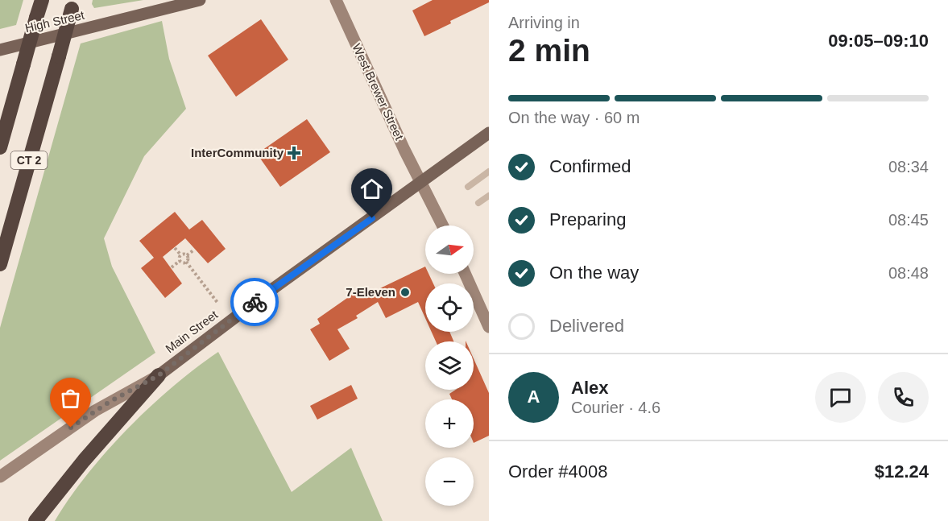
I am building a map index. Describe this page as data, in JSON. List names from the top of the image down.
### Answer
{
  "streets": {
    "highway": ["CT 2"],
    "main road": ["High Street", "West Brewer Street", "Main Street"]
  },
  "crossings": [
    ["West Brewer Street", "Main Street"]
  ],
  "places": {
    "health": ["InterCommunity"],
    "other": ["7-Eleven"]
  },
  "north": "right",
  "page": {
    "heading": ["2 min", "Arriving in", "09:05–09:10"],
    "panel": [
      "Alex",
      "Courier · 4.6",
      "Order #4008",
      "$12.24"
    ],
    "bar": "On the way · 60 m",
    "list": [
      ["Confirmed", "08:34"],
      ["Preparing", "08:45"],
      ["On the way", "08:48"],
      "Delivered"
    ],
    "map_buttons": ["+", "−"],
    "round": "A"
  }
}
